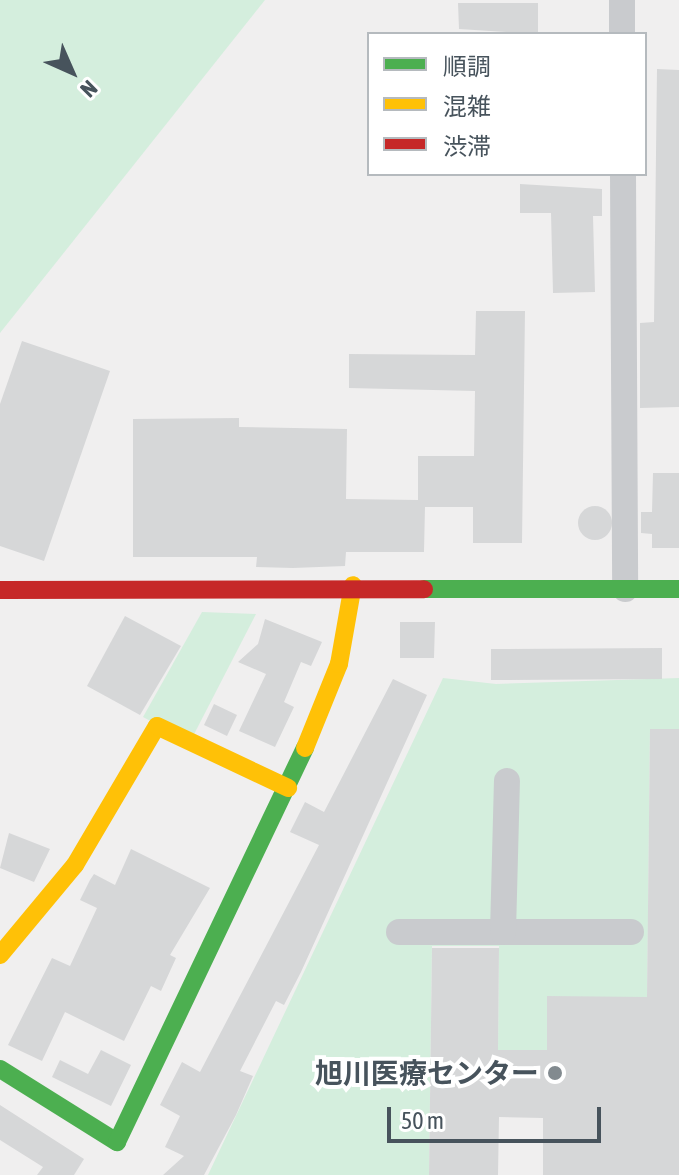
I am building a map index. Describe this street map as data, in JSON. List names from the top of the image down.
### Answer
{
  "places": ["旭川医療センター"],
  "legend": ["順調", "混雑", "渋滞"],
  "scale_bar": "50 m",
  "north": "bottom right"
}
